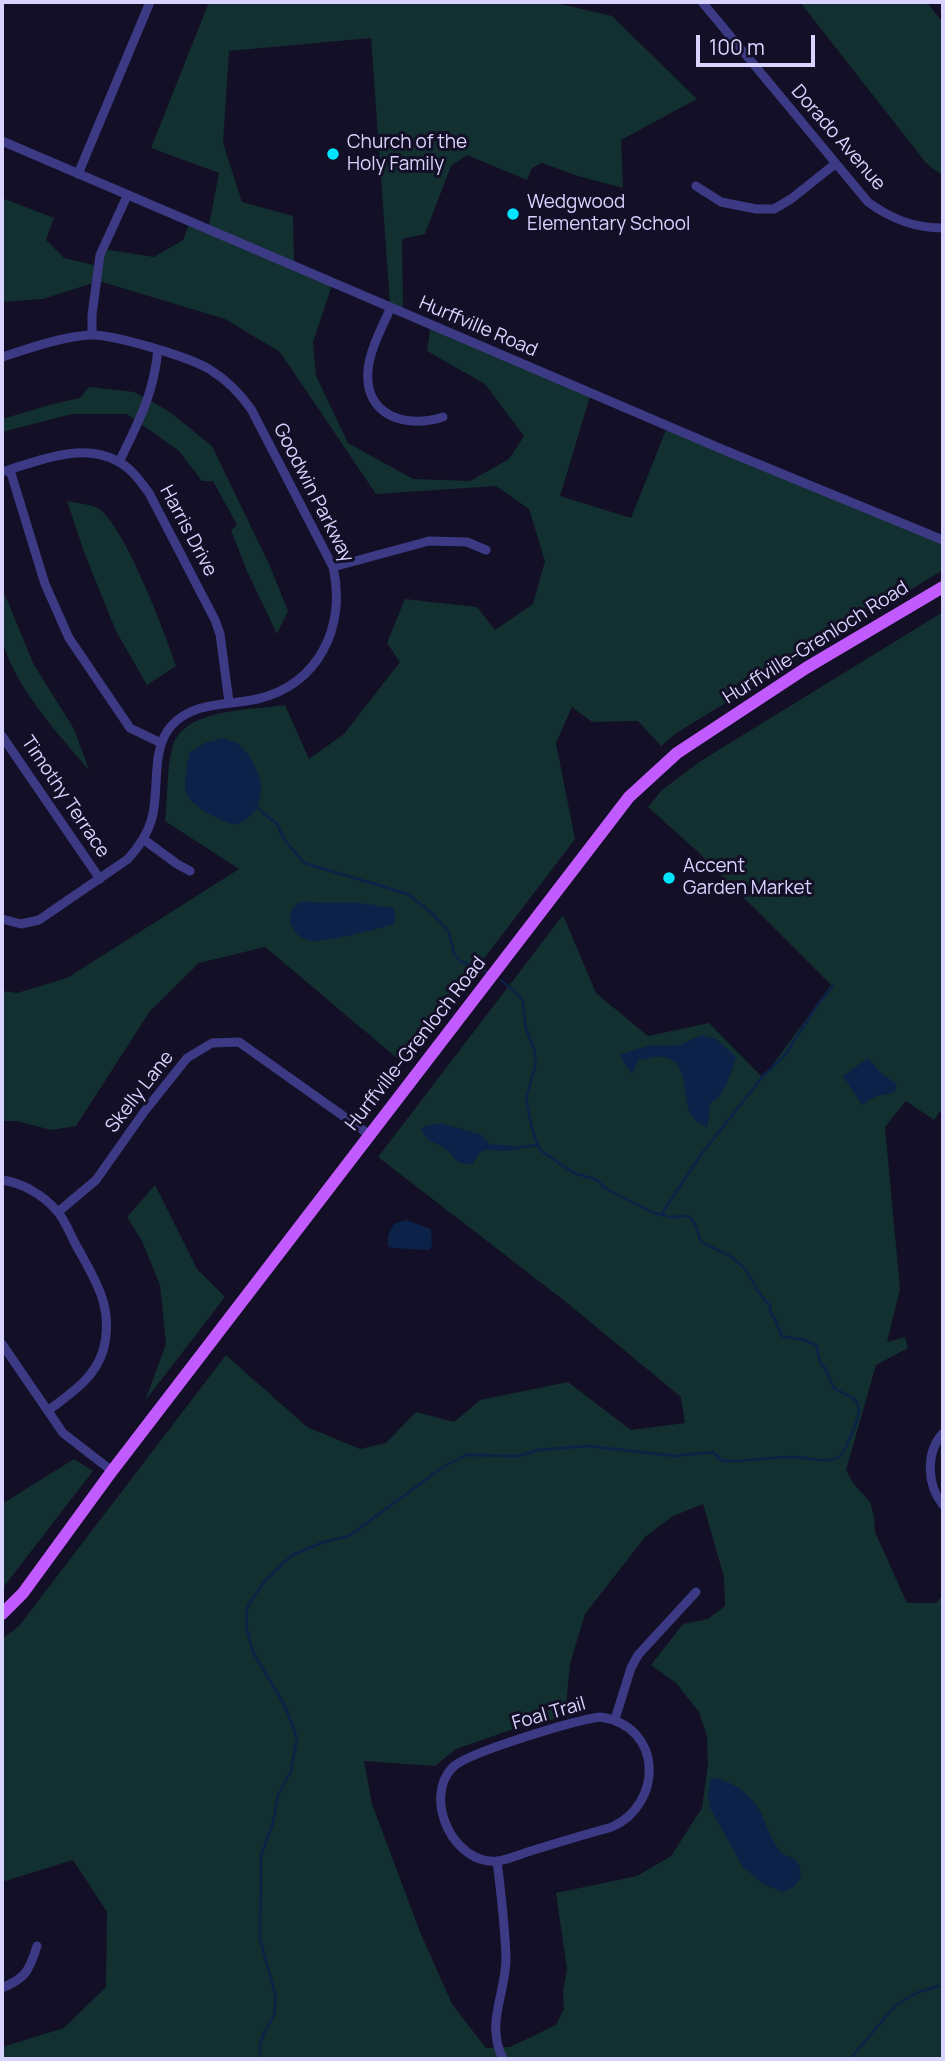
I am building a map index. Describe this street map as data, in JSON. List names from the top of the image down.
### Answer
{
  "streets": {
    "main road": ["Hurffville-Grenloch Road"],
    "street": [
      "Dorado Avenue",
      "Hurffville Road",
      "Goodwin Parkway",
      "Harris Drive",
      "Timothy Terrace",
      "Skelly Lane",
      "Foal Trail"
    ]
  },
  "crossings": [
    ["Goodwin Parkway", "Harris Drive"],
    ["Hurffville-Grenloch Road", "Skelly Lane"]
  ],
  "places": ["Church of the Holy Family", "Wedgwood Elementary School", "Accent Garden Market"],
  "scale_bar": "100 m"
}
